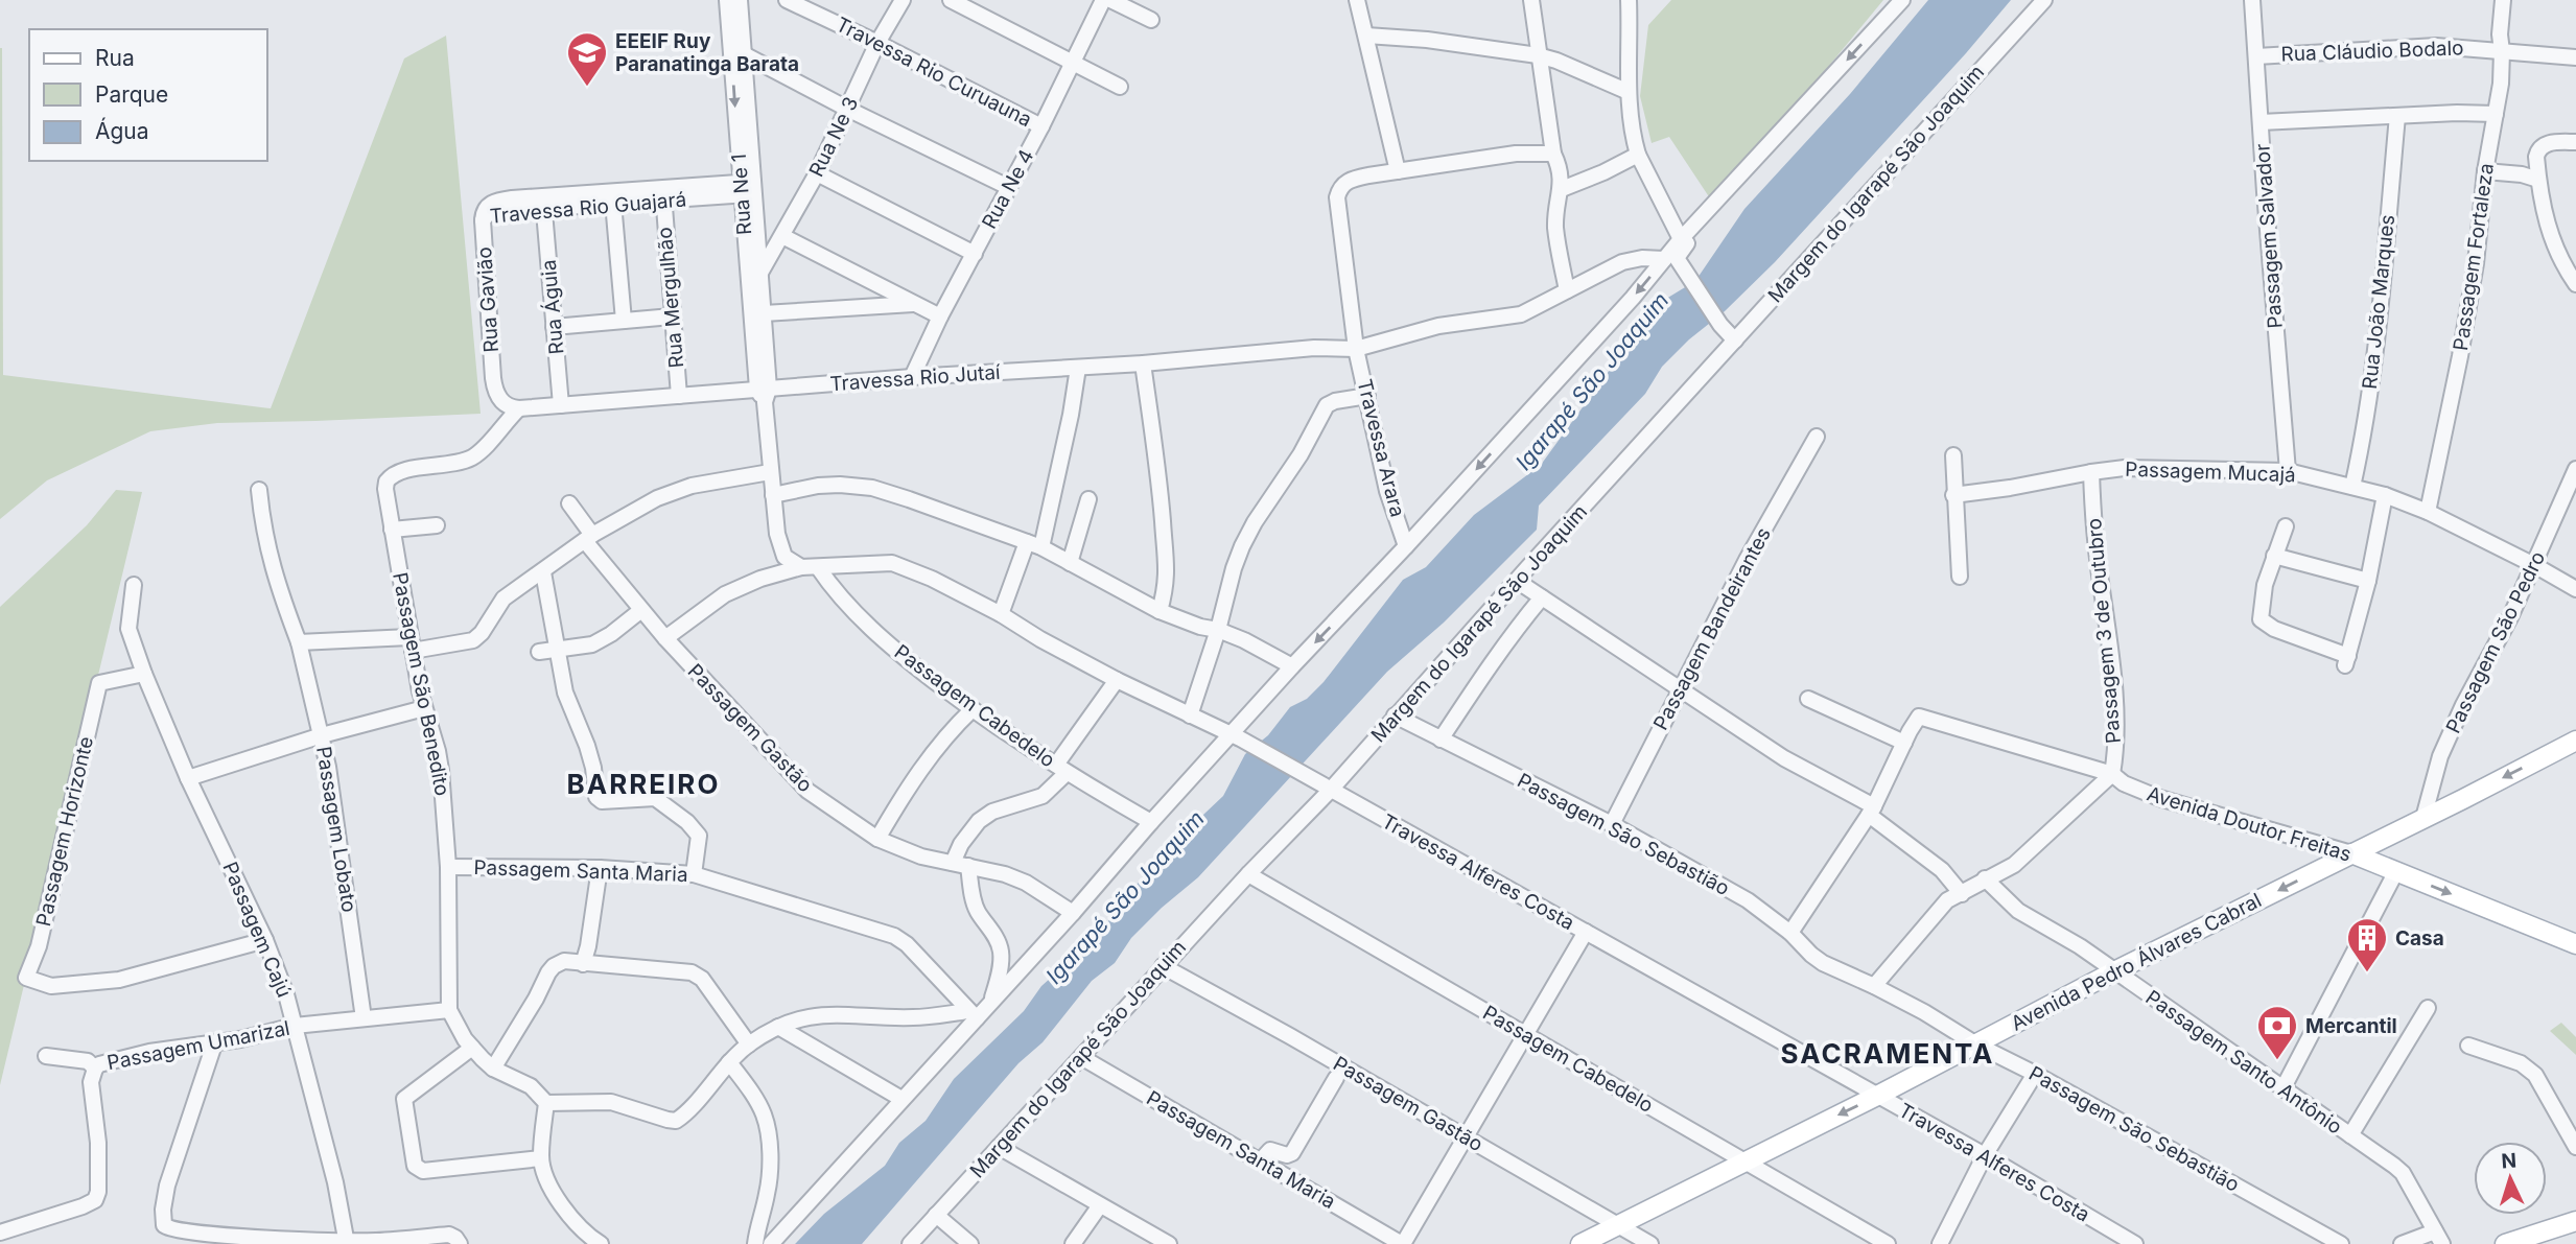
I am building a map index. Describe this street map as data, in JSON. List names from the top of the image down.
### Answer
{
  "streets": {
    "main road": ["Avenida Doutor Freitas", "Avenida Pedro Álvares Cabral"],
    "street": [
      "Rua Cláudio Bodalo",
      "Travessa Rio Curuauna",
      "Rua Ne 3",
      "Margem do Igarapé São Joaquim",
      "Rua Ne 4",
      "Rua Ne 1",
      "Travessa Rio Guajará",
      "Passagem Salvador",
      "Passagem Fortaleza",
      "Rua Mergulhão",
      "Rua Gavião",
      "Rua João Marques",
      "Rua Águia",
      "Travessa Rio Jutaí",
      "Travessa Arara",
      "Passagem Mucajá",
      "Passagem Bandeirantes",
      "Passagem 3 de Outubro",
      "Passagem São Pedro",
      "Passagem São Benedito",
      "Passagem Cabedelo",
      "Passagem Gastão",
      "Passagem Lobato",
      "Passagem Horizonte",
      "Passagem São Sebastião",
      "Passagem Santa Maria",
      "Travessa Alferes Costa",
      "Passagem Cajú",
      "Passagem Umarizal",
      "Passagem Santo Antônio"
    ]
  },
  "crossings": [
    ["Rua Cláudio Bodalo", "Passagem Salvador"],
    ["Rua Cláudio Bodalo", "Passagem Fortaleza"],
    ["Travessa Rio Curuauna", "Rua Ne 3"],
    ["Travessa Rio Curuauna", "Rua Ne 4"],
    ["Rua Ne 3", "Rua Ne 1"],
    ["Margem do Igarapé São Joaquim", "Passagem Cabedelo"],
    ["Margem do Igarapé São Joaquim", "Passagem Gastão"],
    ["Margem do Igarapé São Joaquim", "Passagem São Sebastião"],
    ["Margem do Igarapé São Joaquim", "Passagem Santa Maria"],
    ["Margem do Igarapé São Joaquim", "Travessa Alferes Costa"],
    ["Rua Ne 4", "Travessa Rio Jutaí"],
    ["Rua Ne 1", "Travessa Rio Guajará"],
    ["Rua Ne 1", "Travessa Rio Jutaí"],
    ["Travessa Rio Guajará", "Rua Mergulhão"],
    ["Travessa Rio Guajará", "Rua Gavião"],
    ["Travessa Rio Guajará", "Rua Águia"],
    ["Passagem Salvador", "Passagem Mucajá"],
    ["Passagem Fortaleza", "Passagem Mucajá"],
    ["Rua Mergulhão", "Travessa Rio Jutaí"],
    ["Rua Gavião", "Travessa Rio Jutaí"],
    ["Rua Gavião", "Passagem São Benedito"],
    ["Rua João Marques", "Passagem Mucajá"],
    ["Rua Águia", "Travessa Rio Jutaí"],
    ["Travessa Rio Jutaí", "Travessa Arara"],
    ["Travessa Rio Jutaí", "Passagem São Benedito"],
    ["Passagem Mucajá", "Passagem 3 de Outubro"],
    ["Passagem Mucajá", "Passagem São Pedro"],
    ["Passagem Bandeirantes", "Passagem São Sebastião"],
    ["Passagem 3 de Outubro", "Avenida Doutor Freitas"],
    ["Passagem 3 de Outubro", "Passagem São Sebastião"],
    ["Passagem 3 de Outubro", "Passagem Santo Antônio"],
    ["Passagem São Pedro", "Avenida Pedro Álvares Cabral"],
    ["Passagem São Benedito", "Passagem Santa Maria"],
    ["Passagem São Benedito", "Passagem Umarizal"],
    ["Passagem Cabedelo", "Travessa Alferes Costa"],
    ["Passagem Cabedelo", "Avenida Pedro Álvares Cabral"],
    ["Passagem Gastão", "Travessa Alferes Costa"],
    ["Passagem Gastão", "Avenida Pedro Álvares Cabral"],
    ["Avenida Doutor Freitas", "Avenida Pedro Álvares Cabral"],
    ["Passagem Lobato", "Passagem Umarizal"],
    ["Passagem Horizonte", "Passagem Cajú"],
    ["Passagem São Sebastião", "Avenida Pedro Álvares Cabral"],
    ["Travessa Alferes Costa", "Avenida Pedro Álvares Cabral"],
    ["Passagem Cajú", "Passagem Umarizal"],
    ["Avenida Pedro Álvares Cabral", "Passagem Santo Antônio"]
  ],
  "one_way": ["Avenida Pedro Álvares Cabral"],
  "districts": ["BARREIRO", "SACRAMENTA"],
  "water": ["Igarapé São Joaquim"],
  "places": {
    "school or university": ["EEEIF Ruy Paranatinga Barata"],
    "building": ["Casa"],
    "bank": ["Mercantil"]
  },
  "legend": ["Rua", "Parque", "Água"],
  "north": "top"
}
